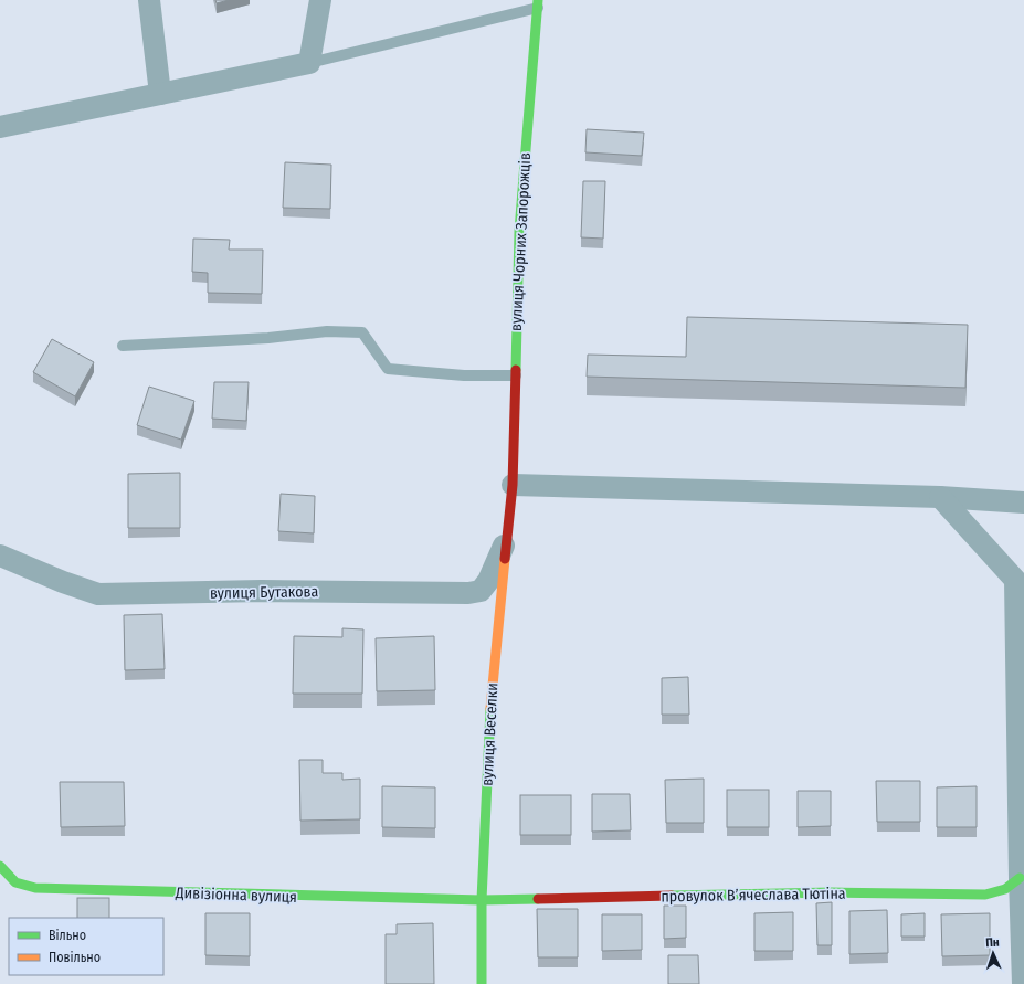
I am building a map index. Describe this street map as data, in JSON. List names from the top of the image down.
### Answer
{
  "streets": {
    "street": [
      "вулиця Чорних Запорожців",
      "вулиця Бутакова",
      "вулиця Веселки",
      "Дивізіонна вулиця",
      "провулок Вʼячеслава Тютіна"
    ]
  },
  "crossings": [
    ["вулиця Чорних Запорожців", "вулиця Веселки"],
    ["вулиця Бутакова", "вулиця Веселки"],
    ["вулиця Веселки", "Дивізіонна вулиця"],
    ["вулиця Веселки", "провулок Вʼячеслава Тютіна"],
    ["Дивізіонна вулиця", "провулок Вʼячеслава Тютіна"]
  ],
  "legend": ["Вільно", "Повільно"],
  "north": "top"
}
